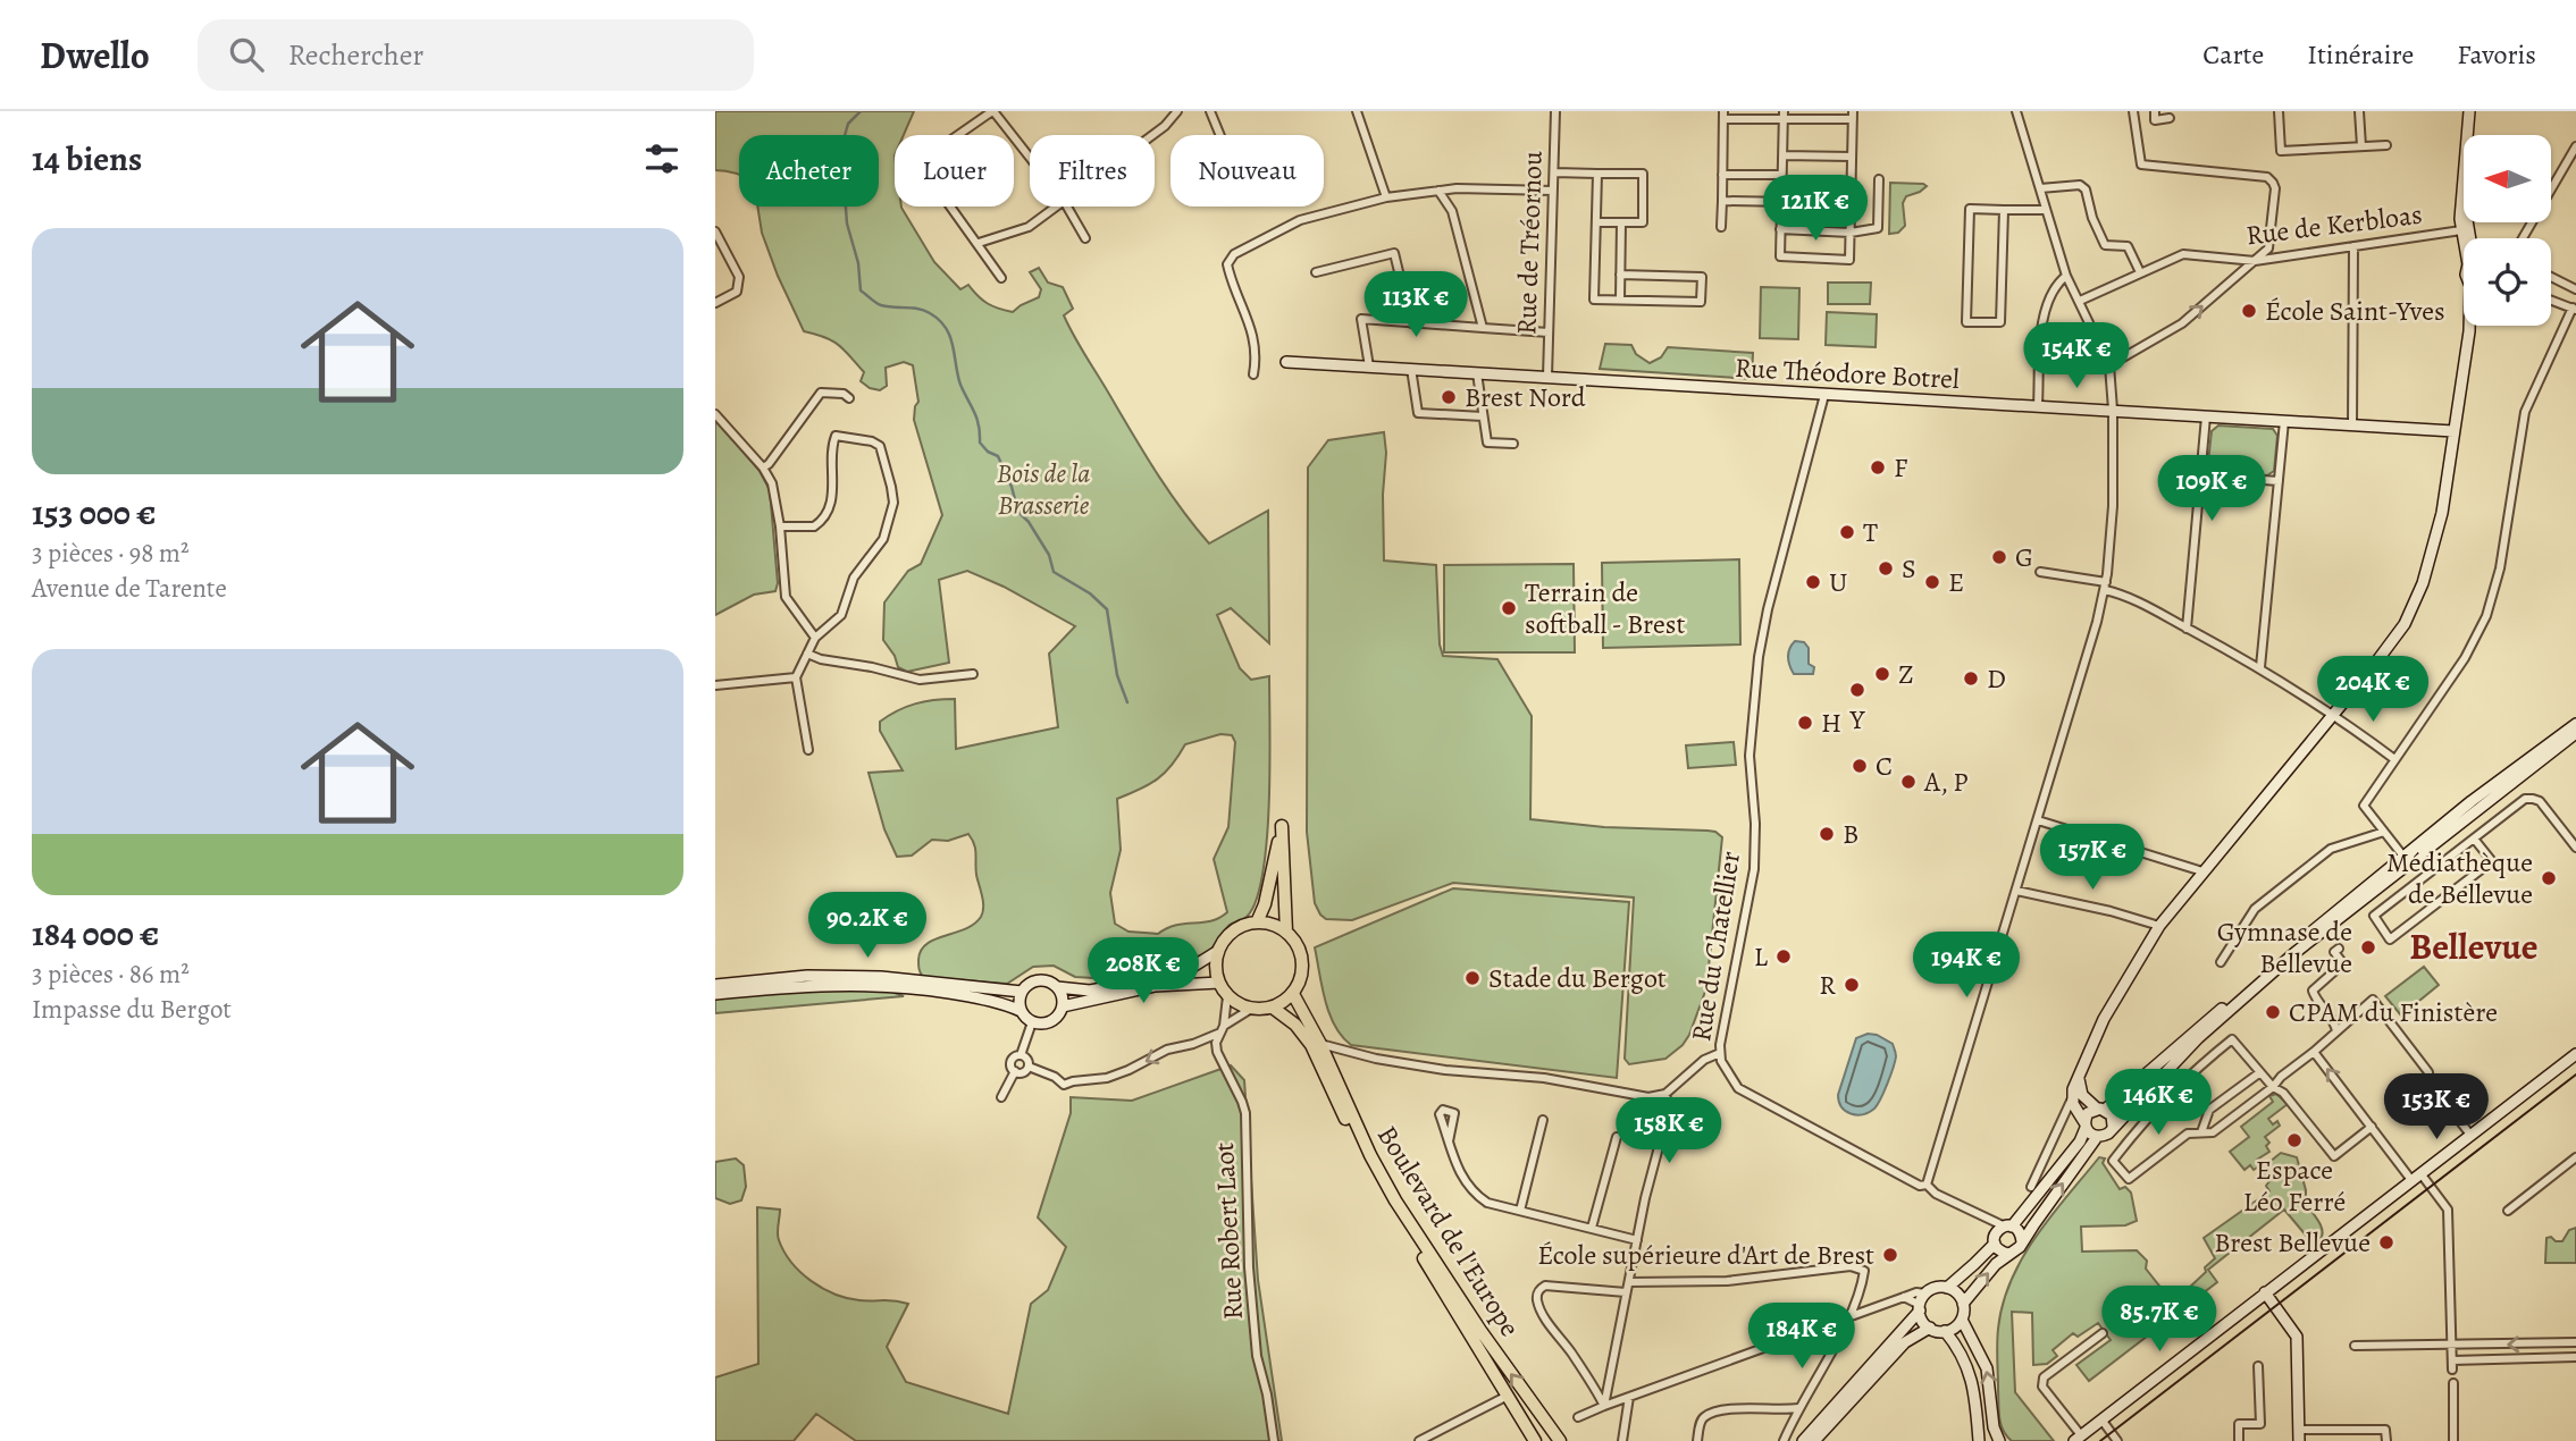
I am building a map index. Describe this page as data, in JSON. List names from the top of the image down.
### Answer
{
  "streets": {
    "main road": ["Boulevard de l'Europe"],
    "street": [
      "Rue de Kerbloas",
      "Rue de Tréornou",
      "Rue Théodore Botrel",
      "Rue du Chatellier",
      "Rue Robert Laot"
    ]
  },
  "crossings": [
    ["Rue de Tréornou", "Rue Théodore Botrel"],
    ["Rue Théodore Botrel", "Rue du Chatellier"],
    ["Rue Robert Laot", "Boulevard de l'Europe"]
  ],
  "districts": ["Bellevue"],
  "parks": ["Bois de la Brasserie"],
  "places": [
    "École Saint-Yves",
    "Brest Nord",
    "F",
    "T",
    "G",
    "S",
    "U",
    "E",
    "Terrain de softball - Brest",
    "Z",
    "D",
    "Y",
    "H",
    "C",
    "A, P",
    "B",
    "Médiathèque de Bellevue",
    "Gymnase de Bellevue",
    "L",
    "Stade du Bergot",
    "R",
    "CPAM du Finistère",
    "Espace Léo Ferré",
    "Brest Bellevue",
    "École supérieure d'Art de Brest"
  ],
  "north": "left",
  "page": {
    "header": "Dwello",
    "search": "Rechercher",
    "nav": ["Carte", "Itinéraire", "Favoris"],
    "heading": "14 biens",
    "chip": [
      "Acheter",
      "Louer",
      "Filtres",
      "Nouveau"
    ],
    "price": [
      "121K €",
      "113K €",
      "154K €",
      "109K €",
      "204K €",
      "157K €",
      "90.2K €",
      "194K €",
      "208K €",
      "146K €",
      "153K €",
      "158K €",
      "85.7K €",
      "184K €"
    ],
    "list": [
      {
        "name": "153 000 €",
        "note": "3 pièces · 98 m² · Avenue de Tarente"
      },
      {
        "name": "184 000 €",
        "note": "3 pièces · 86 m² · Impasse du Bergot"
      }
    ]
  }
}
